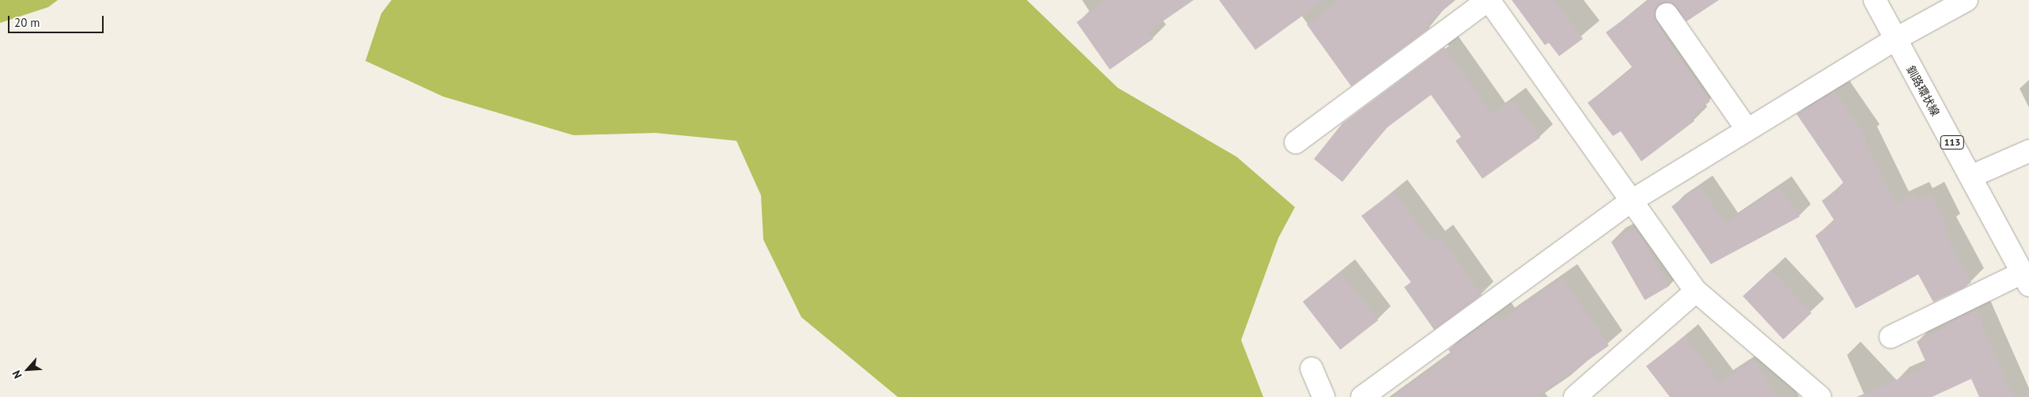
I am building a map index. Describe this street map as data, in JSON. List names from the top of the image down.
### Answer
{
  "streets": {
    "street": ["釧路環状線", "113"]
  },
  "scale_bar": "20 m",
  "north": "bottom left"
}
